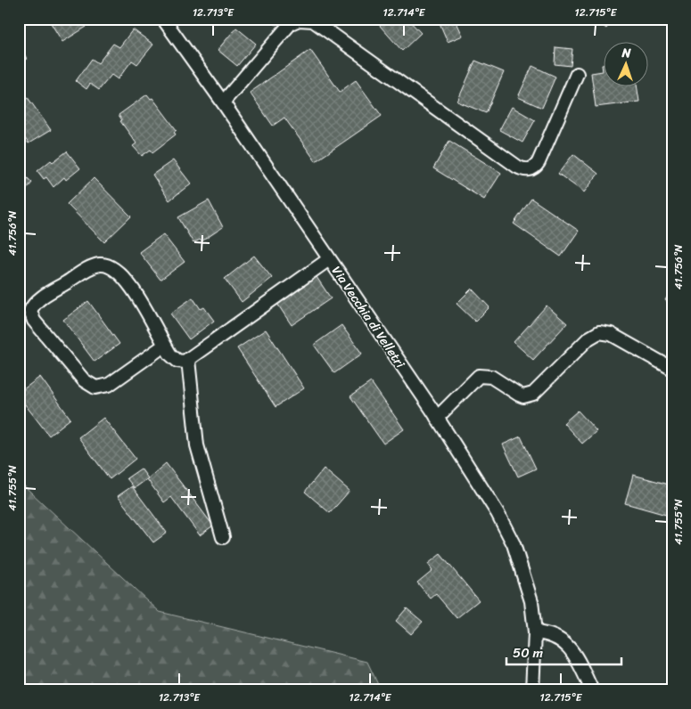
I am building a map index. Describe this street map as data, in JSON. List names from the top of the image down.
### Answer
{
  "streets": {
    "street": ["Via Vecchia di Velletri"]
  },
  "scale_bar": "50 m",
  "north": "top",
  "coordinates": [
    "12.713°E",
    "12.714°E",
    "12.715°E",
    "41.756°N",
    "41.755°N"
  ]
}
